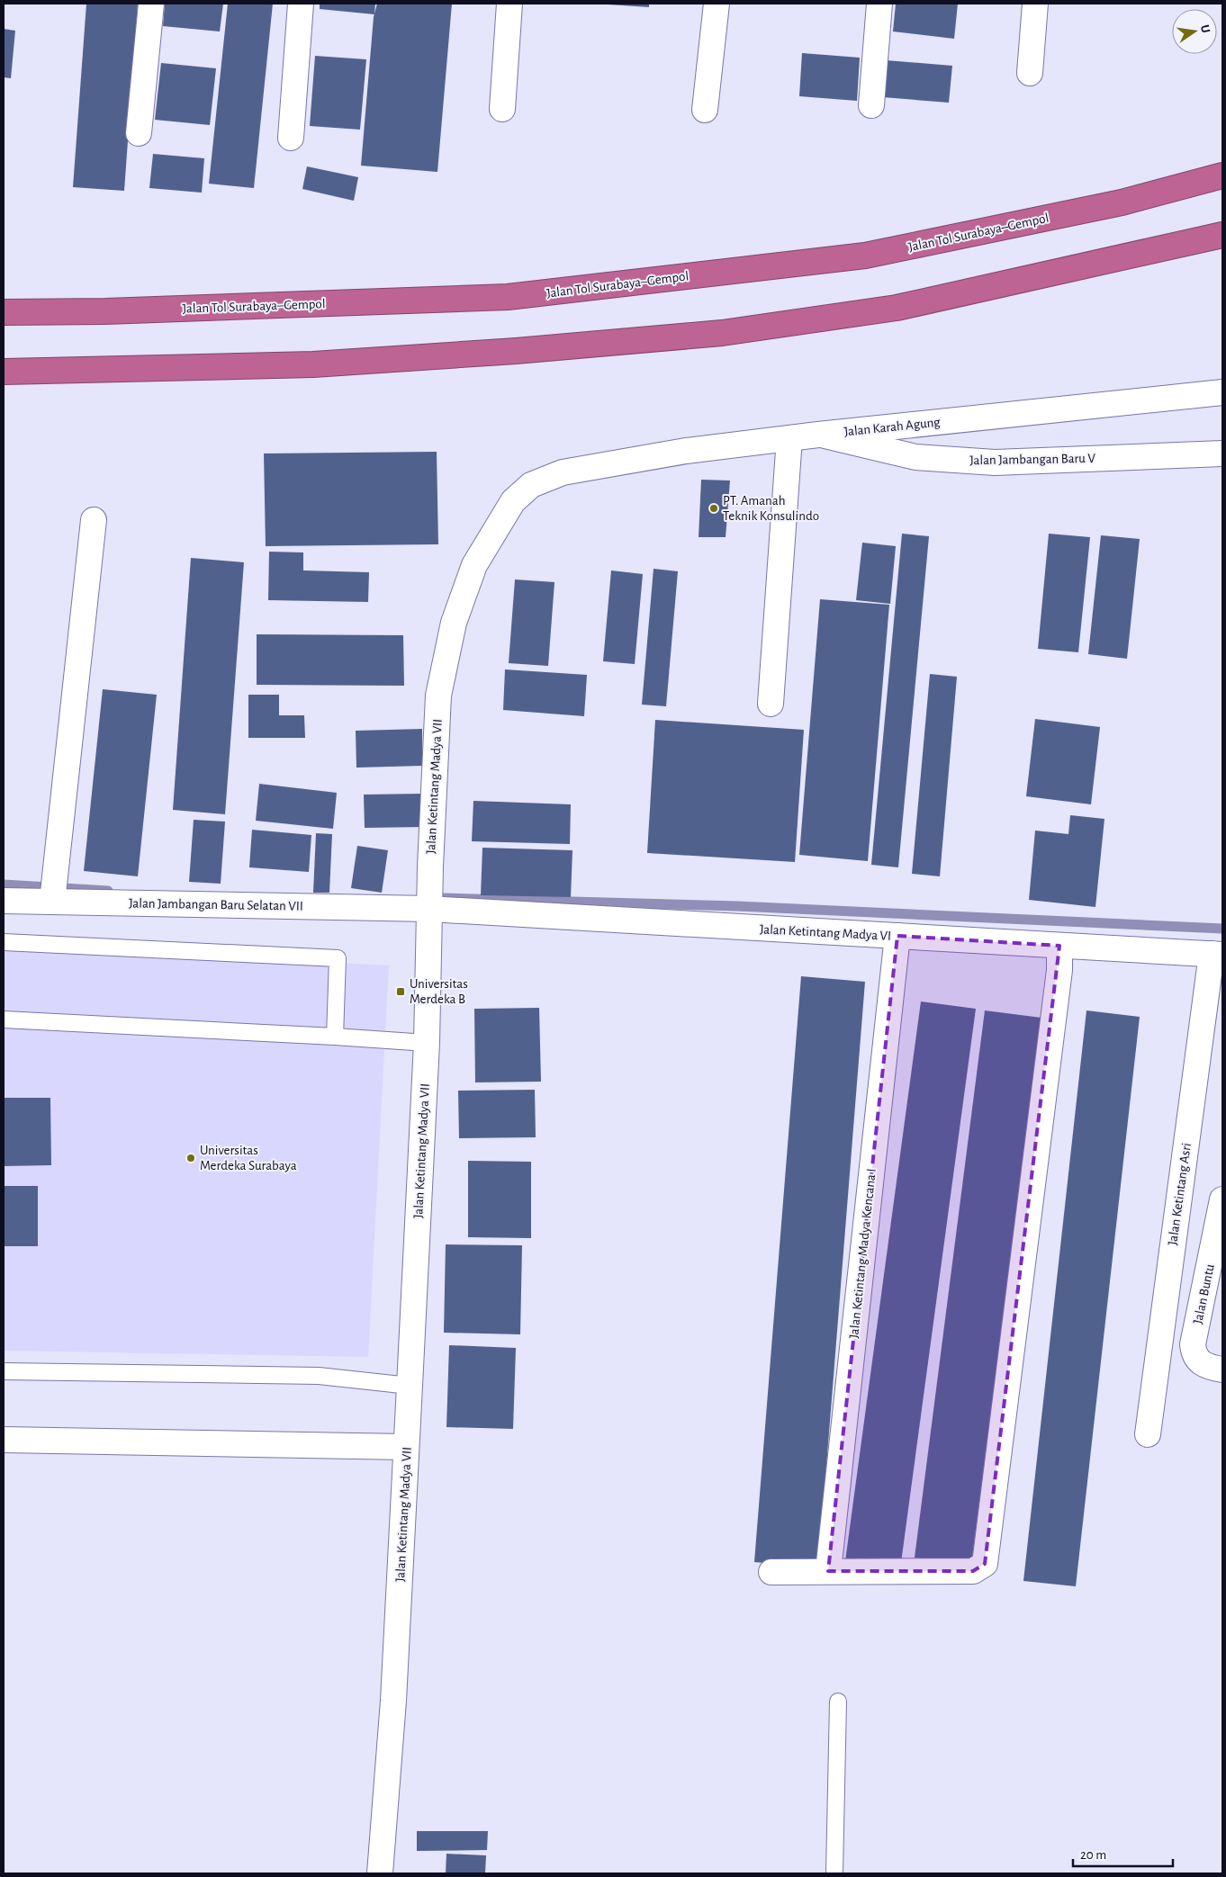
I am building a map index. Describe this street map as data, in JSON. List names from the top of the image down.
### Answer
{
  "streets": {
    "highway": ["Jalan Tol Surabaya–Gempol"],
    "street": [
      "Jalan Karah Agung",
      "Jalan Jambangan Baru V",
      "Jalan Ketintang Madya VII",
      "Jalan Jambangan Baru Selatan VII",
      "Jalan Ketintang Madya VI",
      "Jalan Ketintang Asri",
      "Jalan Ketintang Madya Kencana I",
      "Jalan Buntu"
    ]
  },
  "crossings": [
    ["Jalan Karah Agung", "Jalan Jambangan Baru V"],
    ["Jalan Karah Agung", "Jalan Ketintang Madya VII"],
    ["Jalan Ketintang Madya VII", "Jalan Jambangan Baru Selatan VII"],
    ["Jalan Ketintang Madya VII", "Jalan Ketintang Madya VI"],
    ["Jalan Jambangan Baru Selatan VII", "Jalan Ketintang Madya VI"],
    ["Jalan Ketintang Madya VI", "Jalan Ketintang Asri"],
    ["Jalan Ketintang Madya VI", "Jalan Ketintang Madya Kencana I"]
  ],
  "places": {
    "other": ["PT. Amanah Teknik Konsulindo", "Universitas Merdeka Surabaya"],
    "transit": ["Universitas Merdeka B"]
  },
  "scale_bar": "20 m",
  "north": "right"
}
